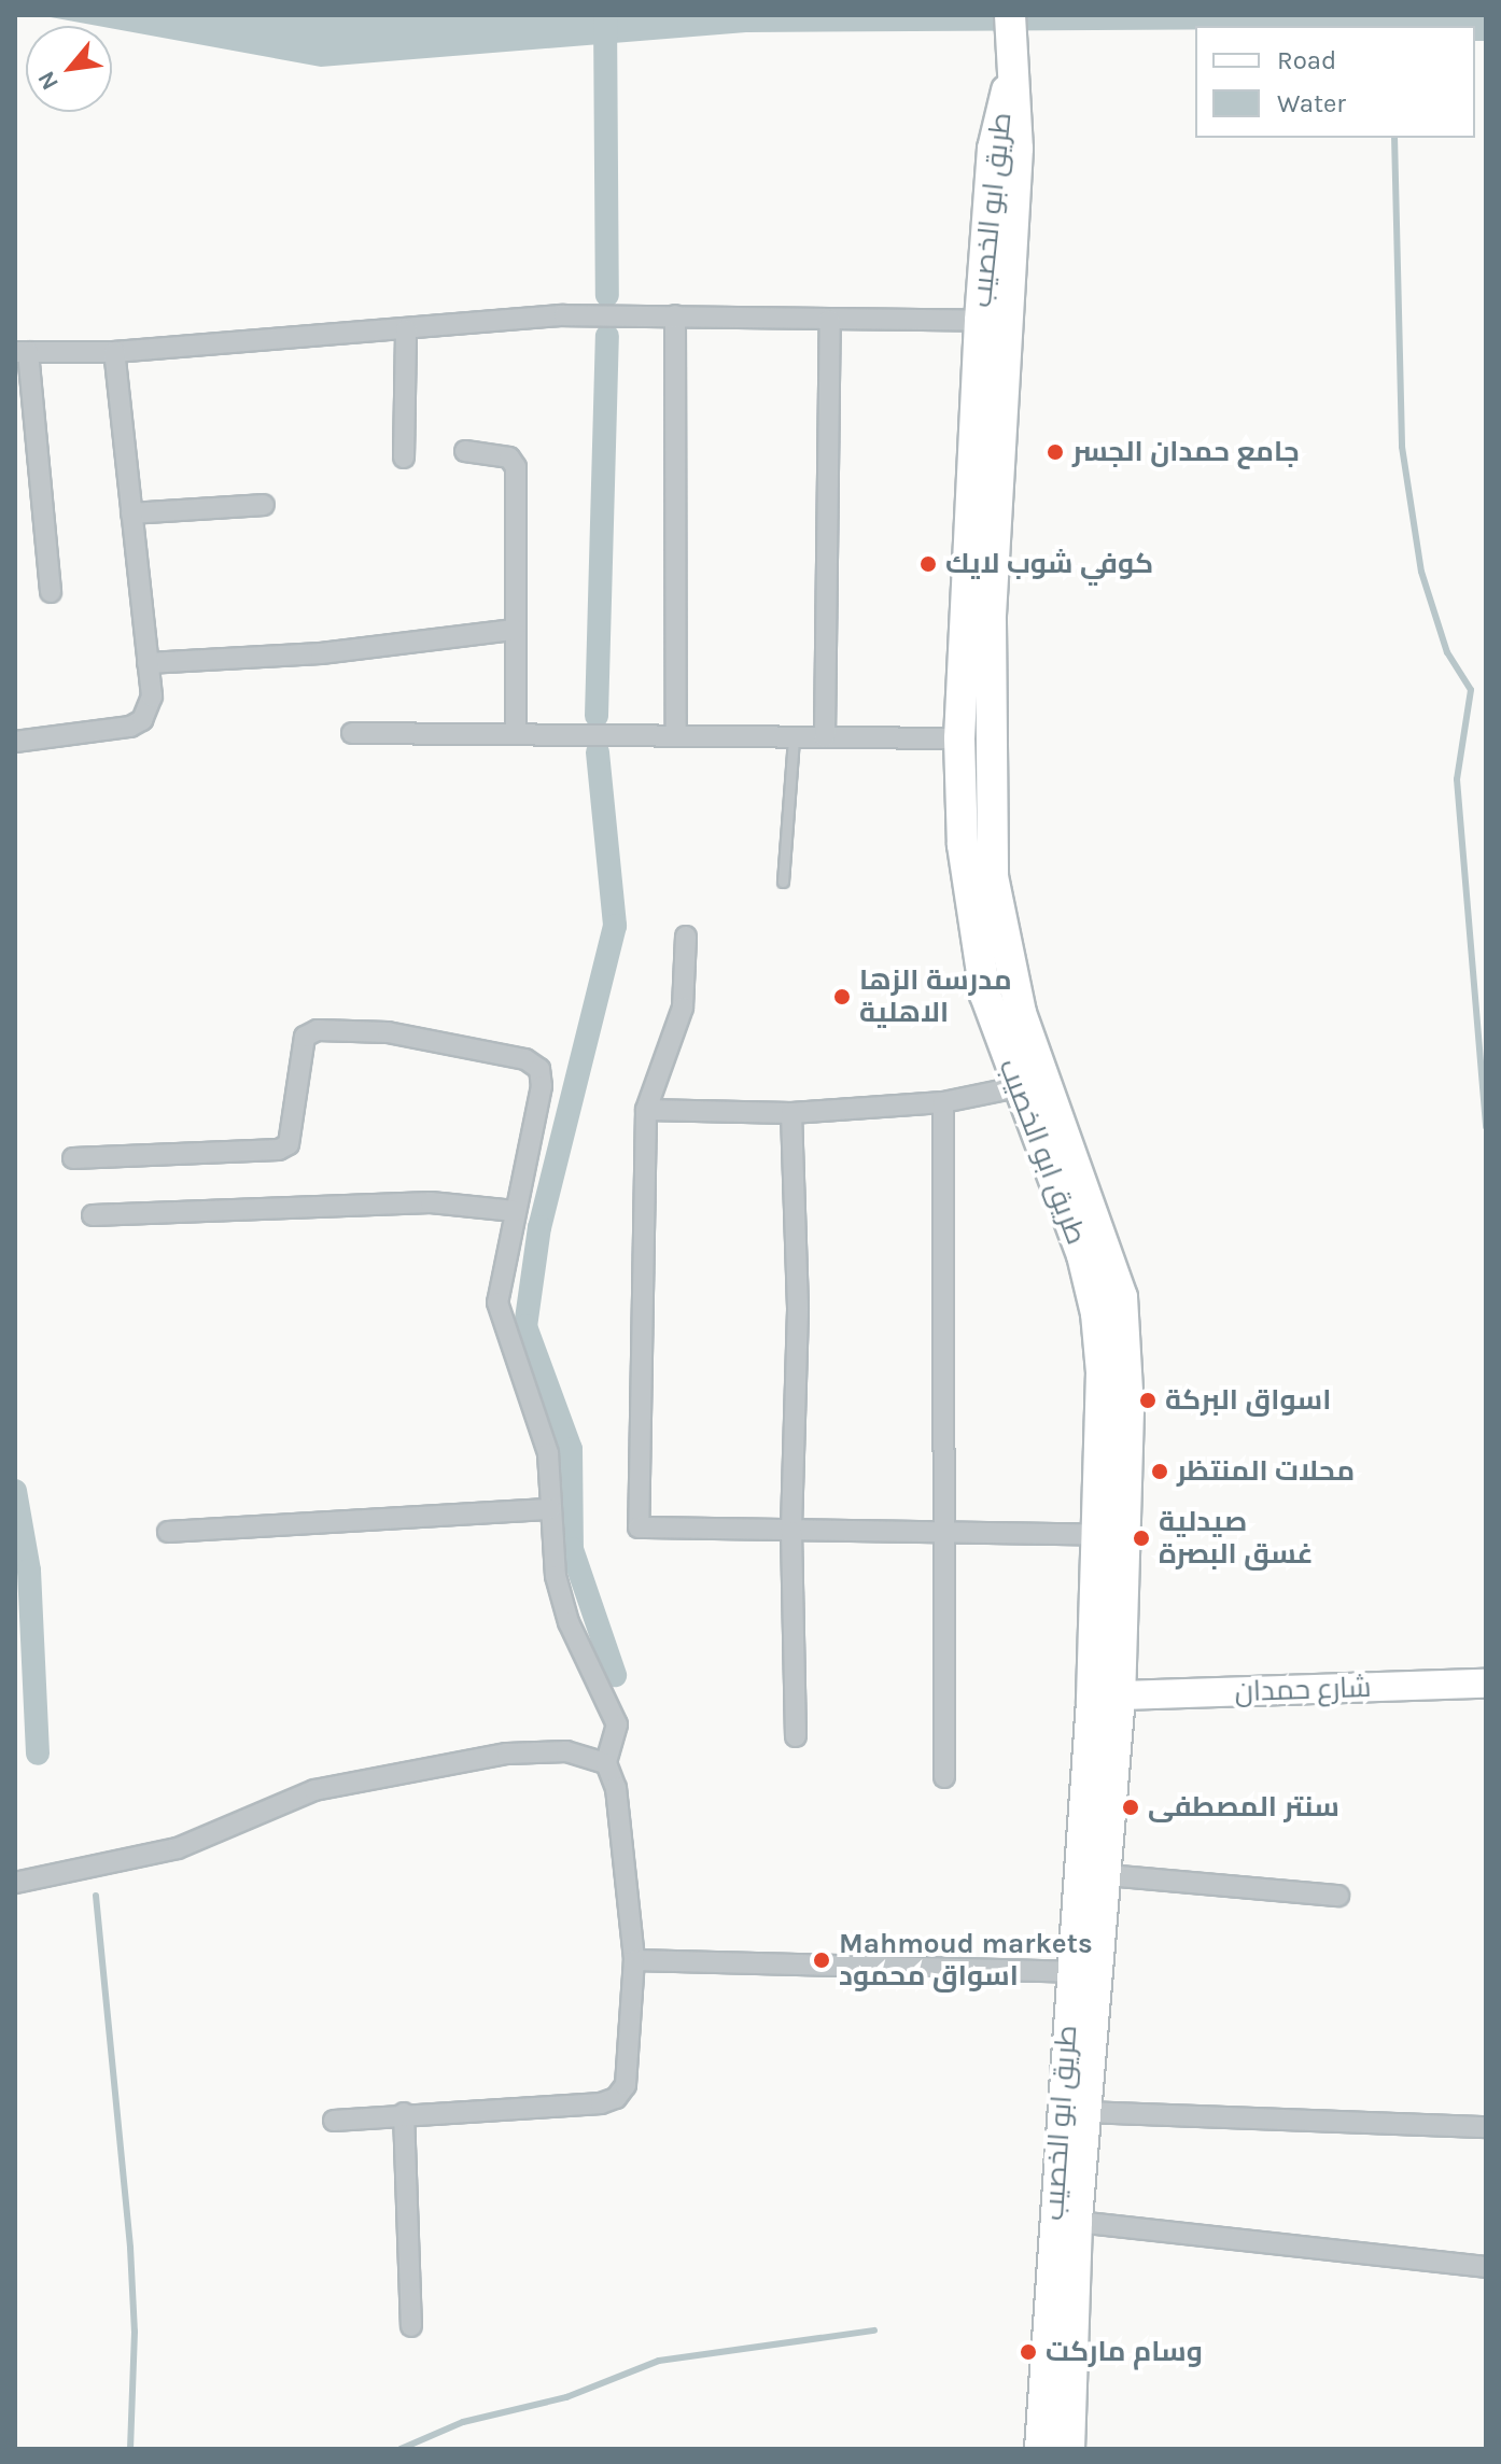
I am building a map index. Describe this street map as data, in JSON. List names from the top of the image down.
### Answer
{
  "streets": {
    "main road": ["طريق ابو الخصيب", "شارع حمدان"]
  },
  "crossings": [
    ["طريق ابو الخصيب", "شارع حمدان"]
  ],
  "places": [
    "جامع حمدان الجسر",
    "كوفي شوب لايك",
    "مدرسة الزها الاهلية",
    "اسواق البركة",
    "محلات المنتظر",
    "صيدلية غسق البصرة",
    "سنتر المصطفى",
    "Mahmoud markets اسواق محمود",
    "وسام ماركت"
  ],
  "legend": ["Road", "Water"],
  "north": "bottom left"
}
